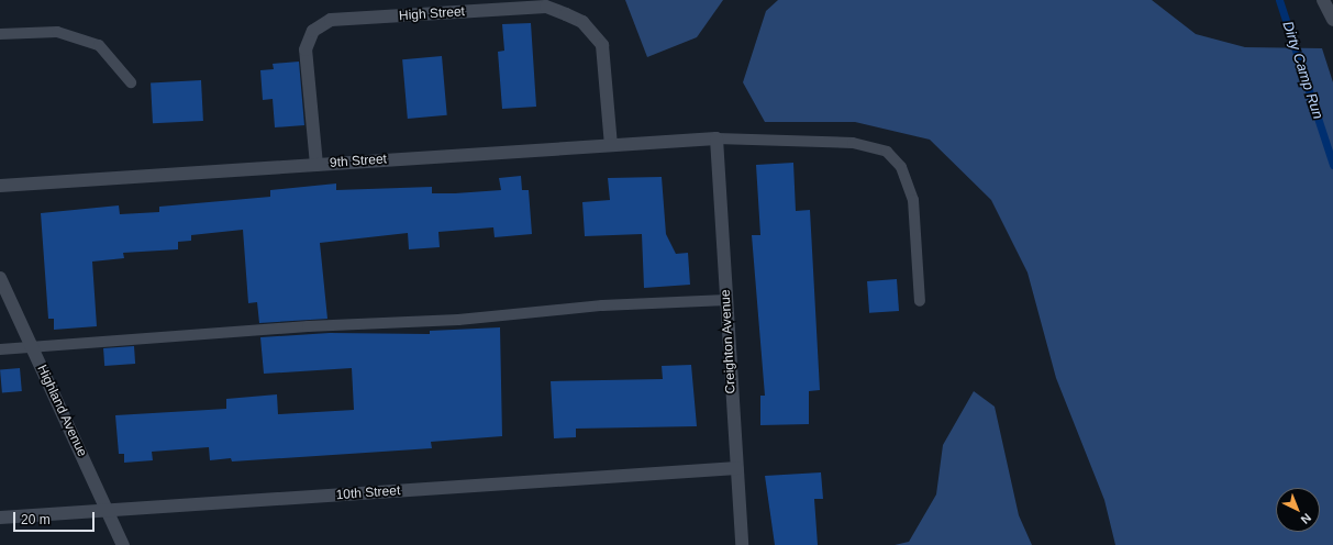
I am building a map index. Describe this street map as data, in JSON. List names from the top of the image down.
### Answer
{
  "streets": {
    "street": [
      "High Street",
      "9th Street",
      "Creighton Avenue",
      "Highland Avenue",
      "10th Street"
    ]
  },
  "crossings": [
    ["High Street", "9th Street"],
    ["9th Street", "Creighton Avenue"],
    ["Creighton Avenue", "10th Street"],
    ["Highland Avenue", "10th Street"]
  ],
  "water": ["Dirty Camp Run"],
  "scale_bar": "20 m",
  "north": "bottom right"
}
